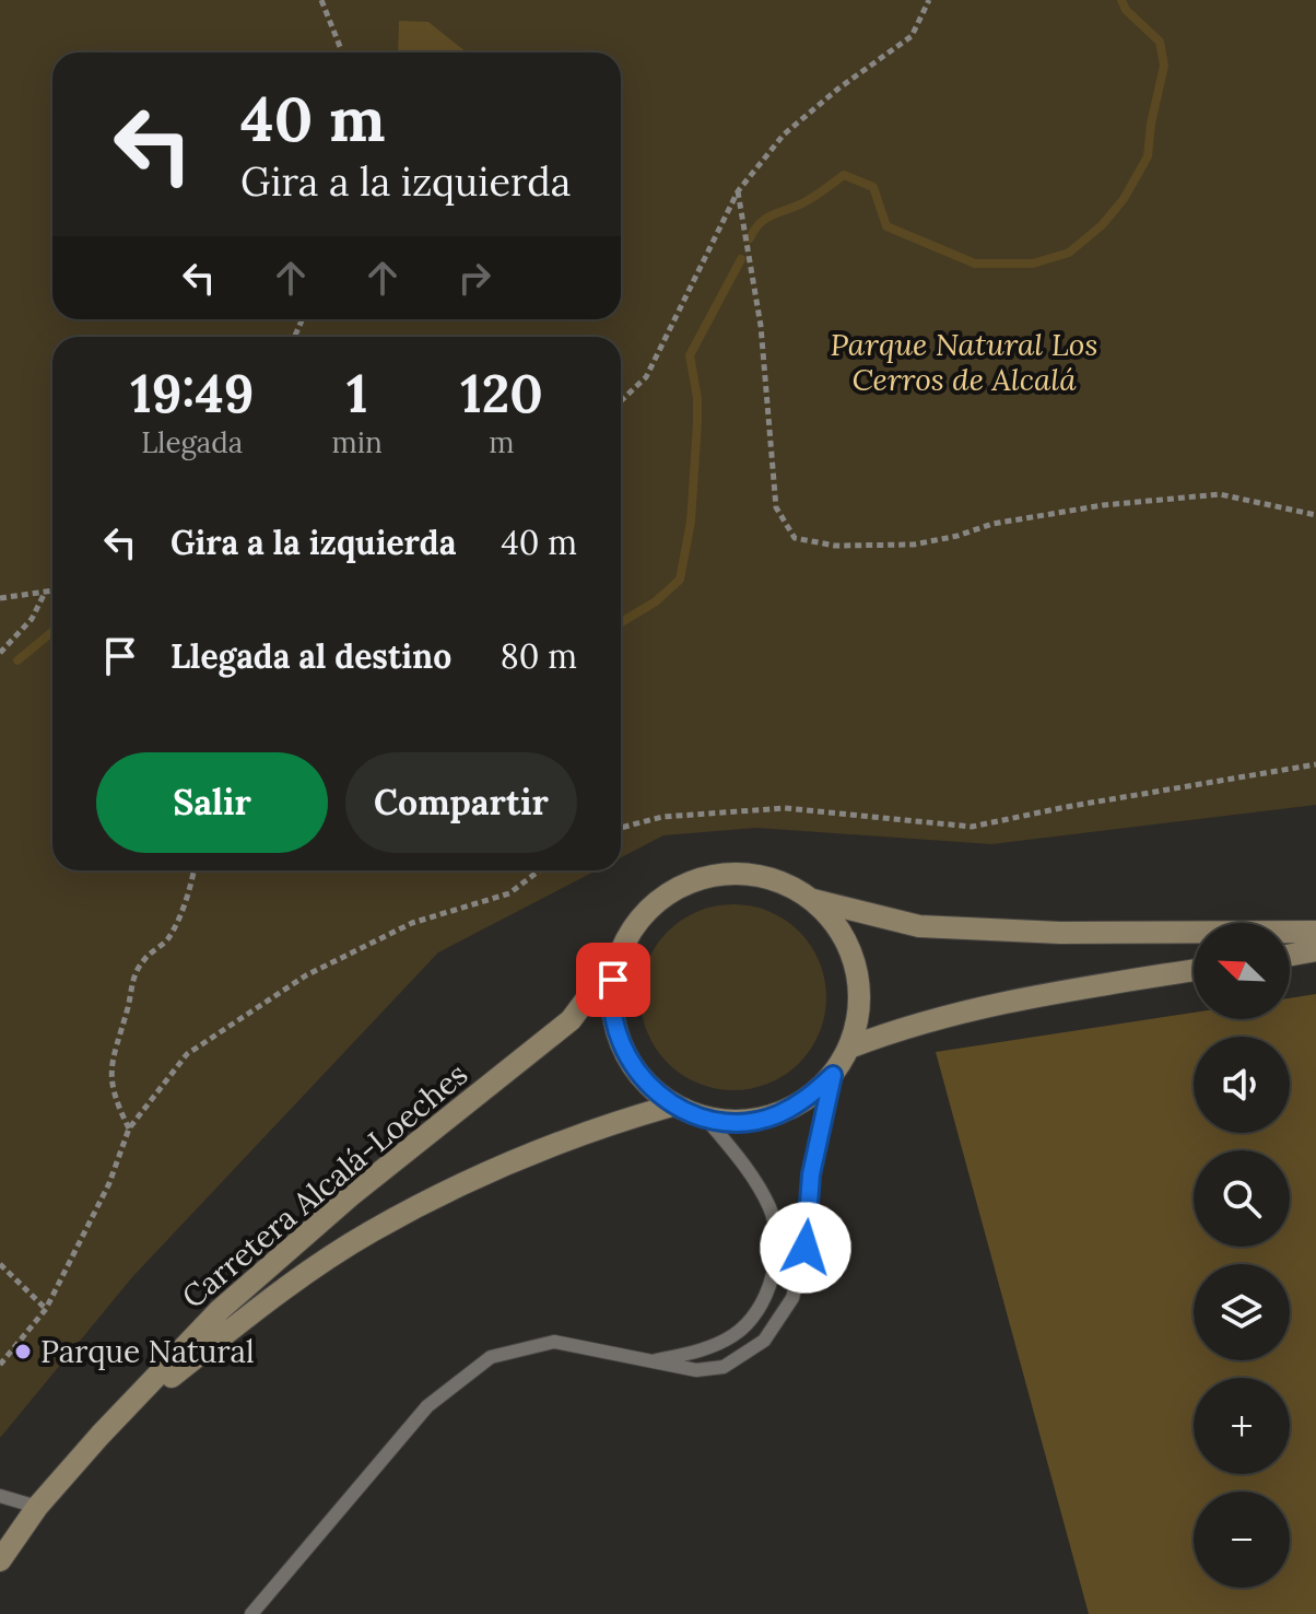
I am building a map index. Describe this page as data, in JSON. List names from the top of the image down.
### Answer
{
  "streets": {
    "main road": ["Carretera Alcalá-Loeches"]
  },
  "parks": ["Parque Natural Los Cerros de Alcalá"],
  "places": ["Parque Natural"],
  "north": "top left",
  "page": {
    "turn": ["40 m", "Gira a la izquierda"],
    "eta": [
      "19:49",
      "Llegada",
      "1",
      "min",
      "120",
      "m"
    ],
    "list": [
      {
        "name": "Gira a la izquierda",
        "value": "40 m"
      },
      {
        "name": "Llegada al destino",
        "value": "80 m"
      }
    ],
    "buttons": ["Salir", "Compartir"],
    "map_buttons": ["+", "−"]
  }
}
